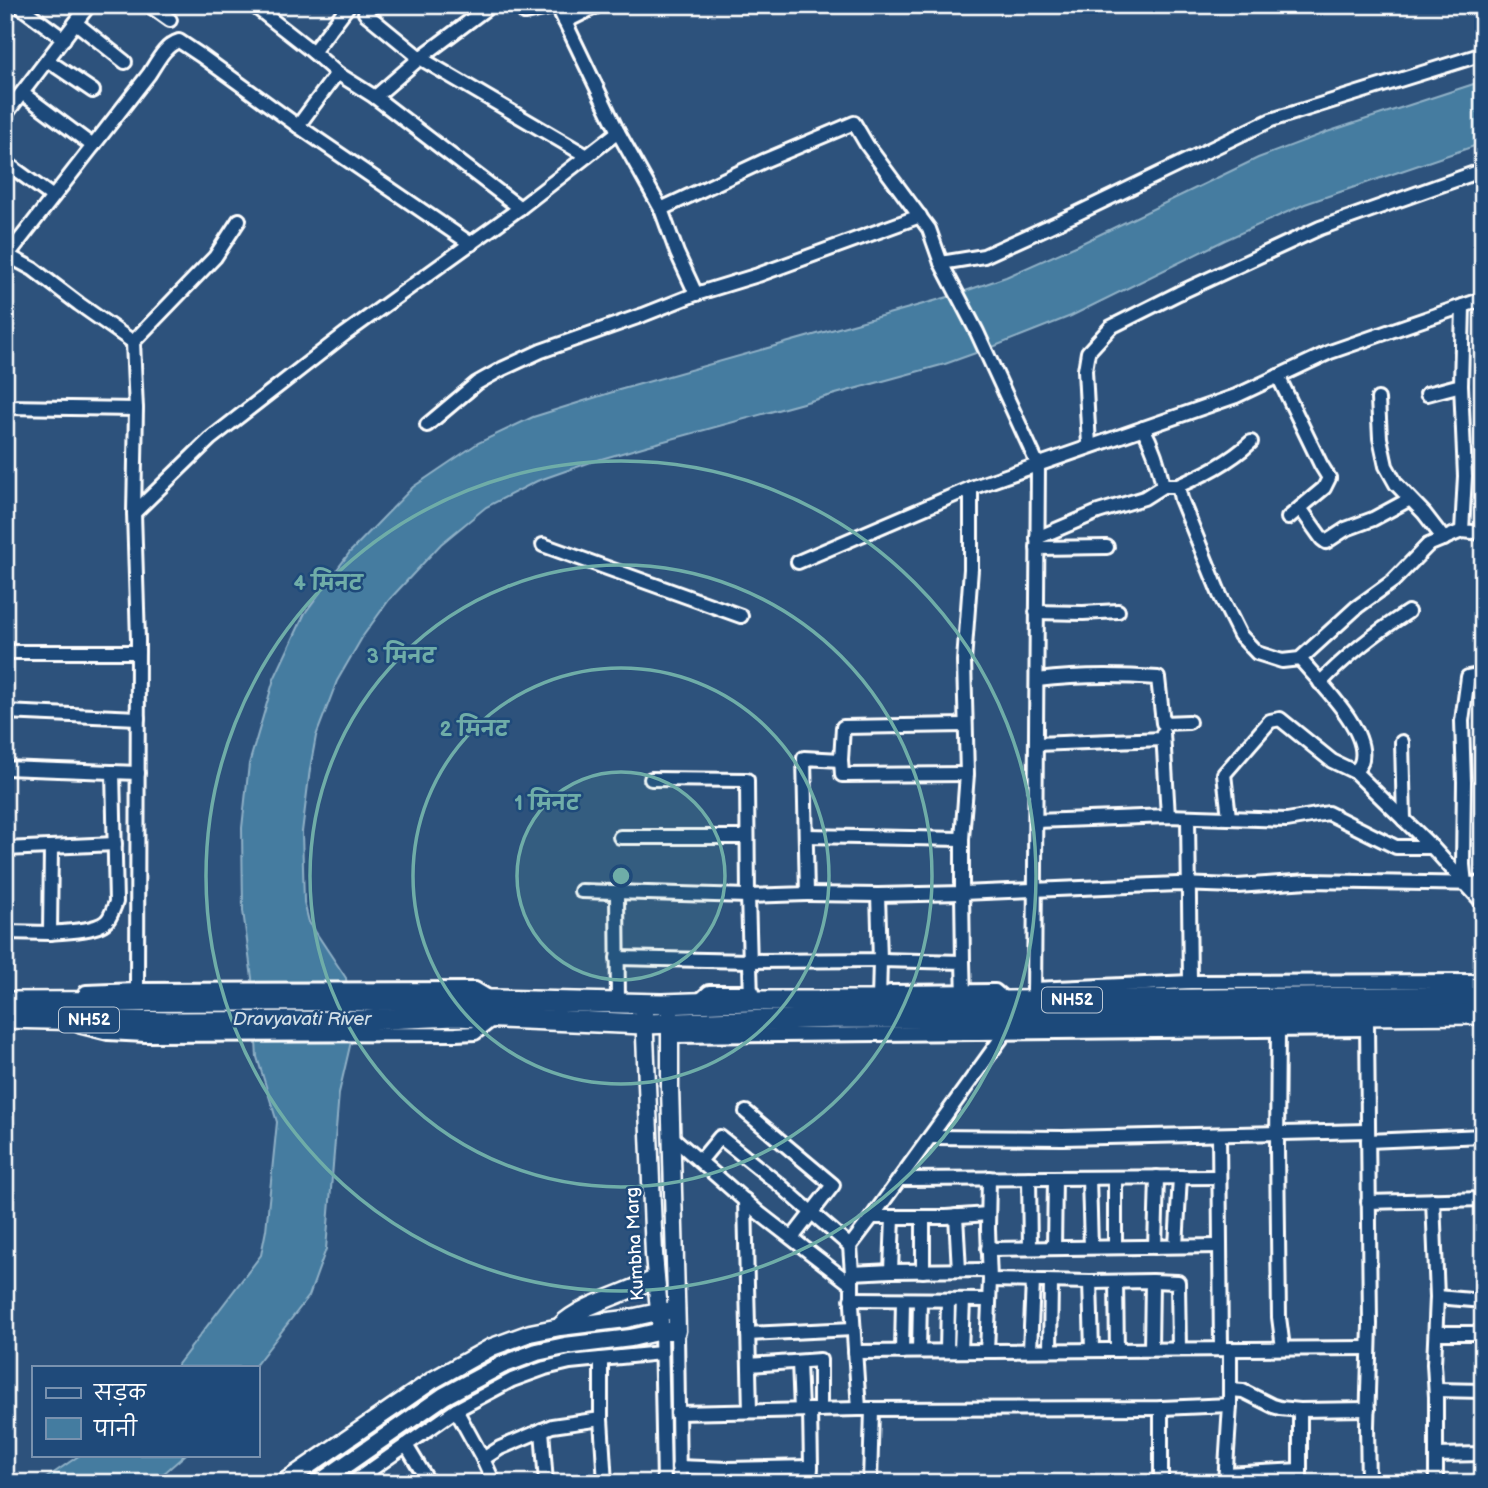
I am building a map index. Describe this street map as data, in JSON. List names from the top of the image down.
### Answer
{
  "streets": {
    "highway": ["NH52"],
    "main road": ["Kumbha Marg"]
  },
  "crossings": [
    ["NH52", "Kumbha Marg"]
  ],
  "water": ["Dravyavati River"],
  "legend": ["सड़क", "पानी"],
  "rings": [
    "4 मिनट",
    "3 मिनट",
    "2 मिनट",
    "1 मिनट"
  ]
}
